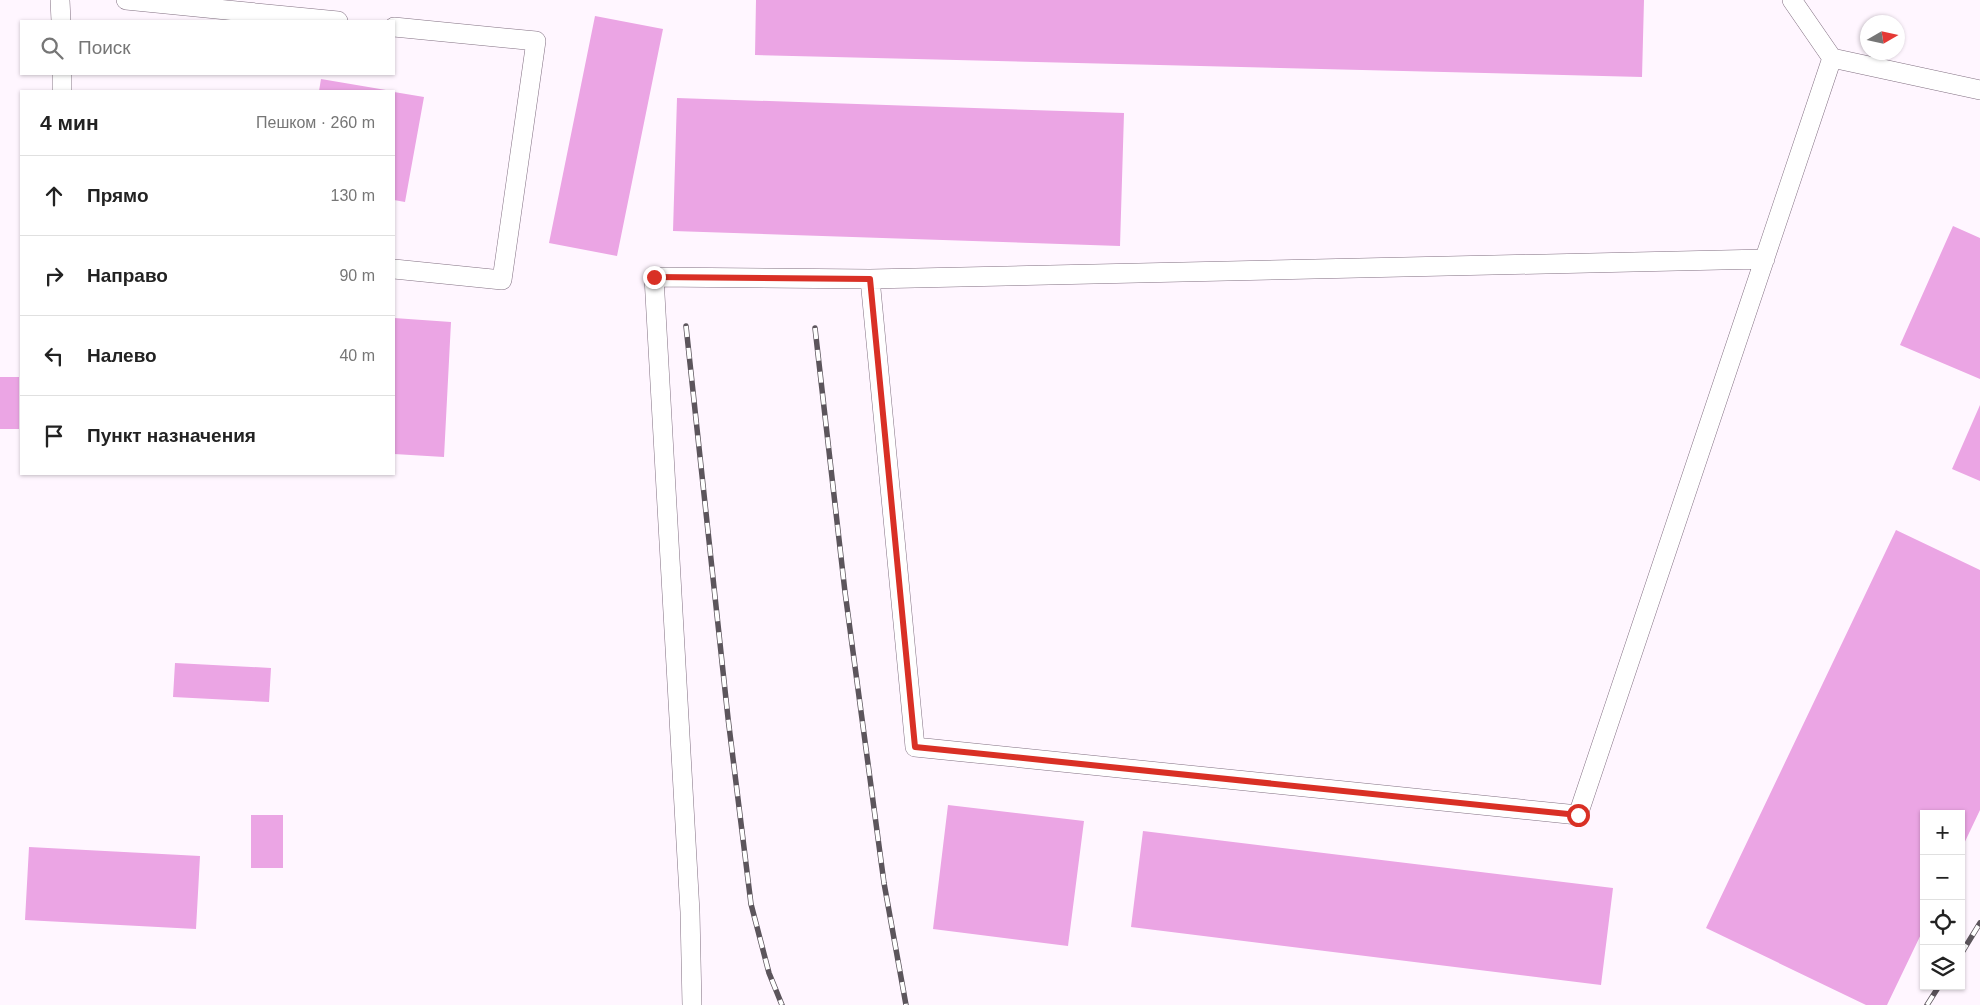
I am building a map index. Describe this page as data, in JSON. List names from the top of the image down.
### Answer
{
  "north": "right",
  "page": {
    "search": "Поиск",
    "heading": ["4 мин", "Пешком · 260 m"],
    "list": [
      ["Прямо", "130 m"],
      ["Направо", "90 m"],
      ["Налево", "40 m"],
      "Пункт назначения"
    ],
    "map_buttons": ["+", "−"]
  }
}
